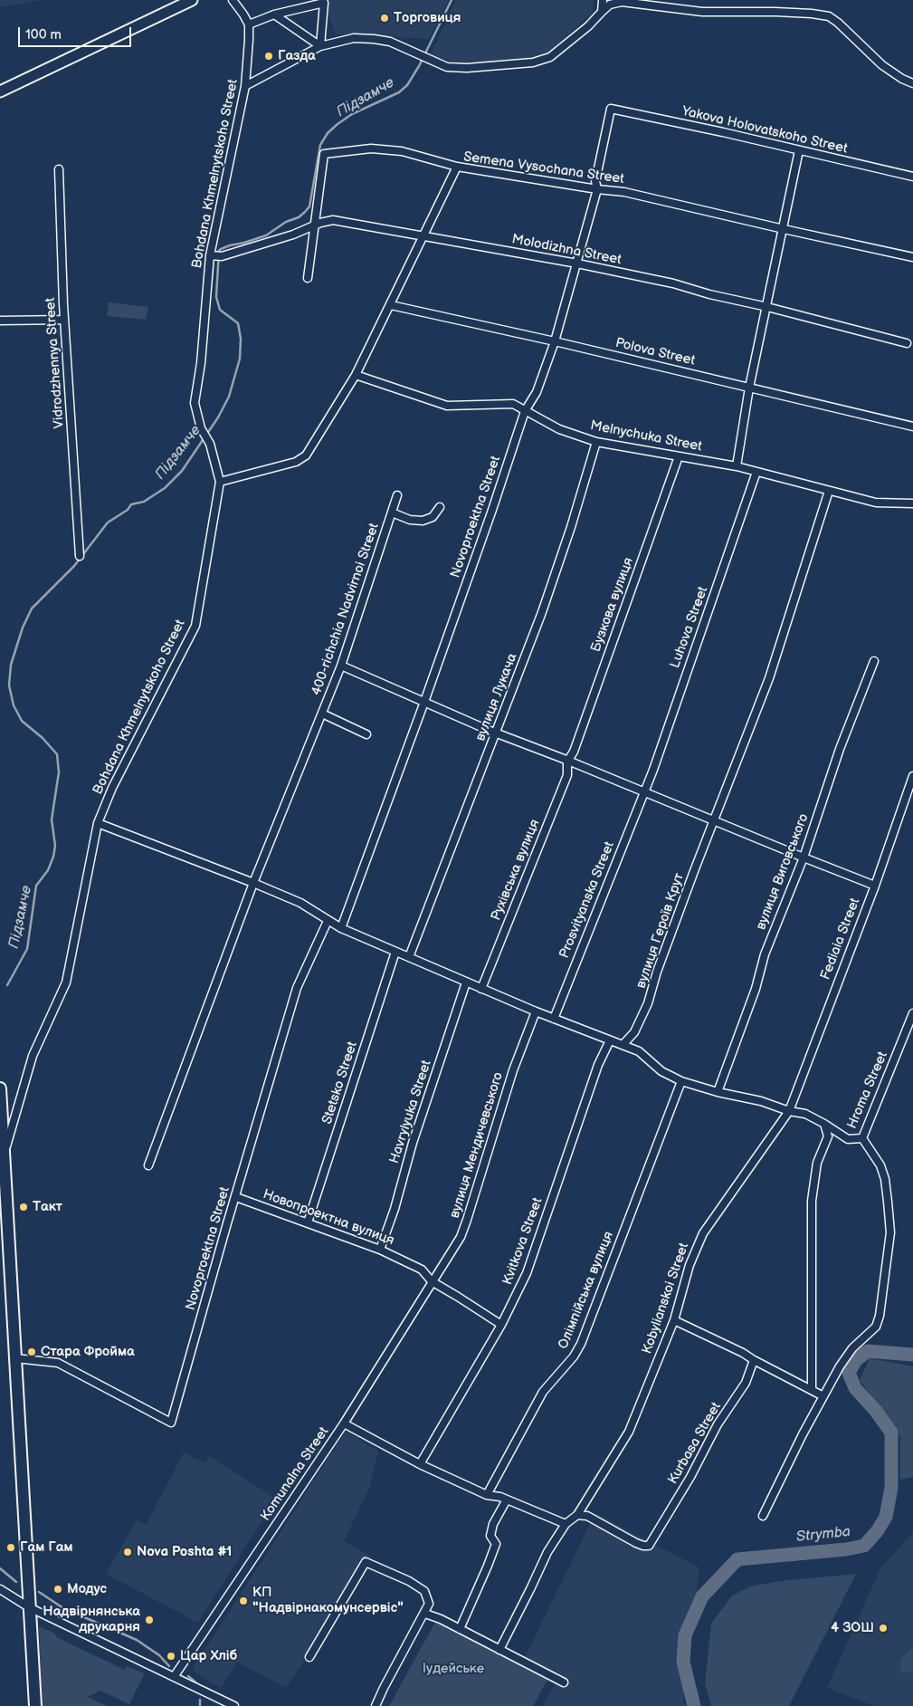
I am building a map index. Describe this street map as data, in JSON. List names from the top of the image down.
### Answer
{
  "streets": {
    "street": [
      "Yakova Holovatskoho Street",
      "Semena Vysochana Street",
      "Bohdana Khmelnytskoho Street",
      "Molodizhna Street",
      "Polova Street",
      "Vidrodzhennya Street",
      "Melnychuka Street",
      "Novoproektna Street",
      "Бузкова вулиця",
      "400-richchia Nadvirnoi Street",
      "Luhova Street",
      "вулиця Лукача",
      "Рухівська вулиця",
      "вулиця Виговського",
      "Prosvityanska Street",
      "вулиця Героїв Крут",
      "Fediaia Street",
      "Stetsko Street",
      "Hroma Street",
      "Havrylyuka Street",
      "вулиця Мендичевського",
      "Новопроектна вулиця",
      "Kvitkova Street",
      "Олімпійська вулиця",
      "Kobylianskoi Street",
      "Kurbasa Street",
      "Komunalna Street"
    ]
  },
  "crossings": [
    ["Yakova Holovatskoho Street", "Novoproektna Street"],
    ["Semena Vysochana Street", "Bohdana Khmelnytskoho Street"],
    ["Semena Vysochana Street", "Molodizhna Street"],
    ["Semena Vysochana Street", "Polova Street"],
    ["Semena Vysochana Street", "Melnychuka Street"],
    ["Semena Vysochana Street", "Novoproektna Street"],
    ["Bohdana Khmelnytskoho Street", "Molodizhna Street"],
    ["Bohdana Khmelnytskoho Street", "Hroma Street"],
    ["Molodizhna Street", "Novoproektna Street"],
    ["Polova Street", "Novoproektna Street"],
    ["Melnychuka Street", "Novoproektna Street"],
    ["Melnychuka Street", "Бузкова вулиця"],
    ["Melnychuka Street", "Luhova Street"],
    ["Melnychuka Street", "вулиця Лукача"],
    ["Melnychuka Street", "вулиця Героїв Крут"],
    ["Novoproektna Street", "Hroma Street"],
    ["Novoproektna Street", "Новопроектна вулиця"],
    ["Бузкова вулиця", "Рухівська вулиця"],
    ["400-richchia Nadvirnoi Street", "Hroma Street"],
    ["Luhova Street", "Prosvityanska Street"],
    ["вулиця Лукача", "Hroma Street"],
    ["Рухівська вулиця", "Hroma Street"],
    ["вулиця Виговського", "Hroma Street"],
    ["Prosvityanska Street", "Hroma Street"],
    ["вулиця Героїв Крут", "Hroma Street"],
    ["Fediaia Street", "Hroma Street"],
    ["Fediaia Street", "Kobylianskoi Street"],
    ["Stetsko Street", "Hroma Street"],
    ["Stetsko Street", "Новопроектна вулиця"],
    ["Hroma Street", "Havrylyuka Street"],
    ["Hroma Street", "вулиця Мендичевського"],
    ["Hroma Street", "Kvitkova Street"],
    ["Hroma Street", "Олімпійська вулиця"],
    ["Hroma Street", "Kobylianskoi Street"],
    ["Havrylyuka Street", "Новопроектна вулиця"],
    ["вулиця Мендичевського", "Новопроектна вулиця"],
    ["вулиця Мендичевського", "Komunalna Street"],
    ["Новопроектна вулиця", "Kvitkova Street"],
    ["Новопроектна вулиця", "Komunalna Street"],
    ["Kobylianskoi Street", "Kurbasa Street"]
  ],
  "water": ["Підзамче", "Strymba"],
  "parks": ["Іудейське"],
  "places": [
    "Торговиця",
    "Газда",
    "Такт",
    "Стара Фройма",
    "Гам Гам",
    "Nova Poshta #1",
    "Модус",
    "КП \"Надвірнакомунсервіс\"",
    "Надвірнянська друкарня",
    "4 ЗОШ",
    "Цар Хліб"
  ],
  "scale_bar": "100 m"
}
